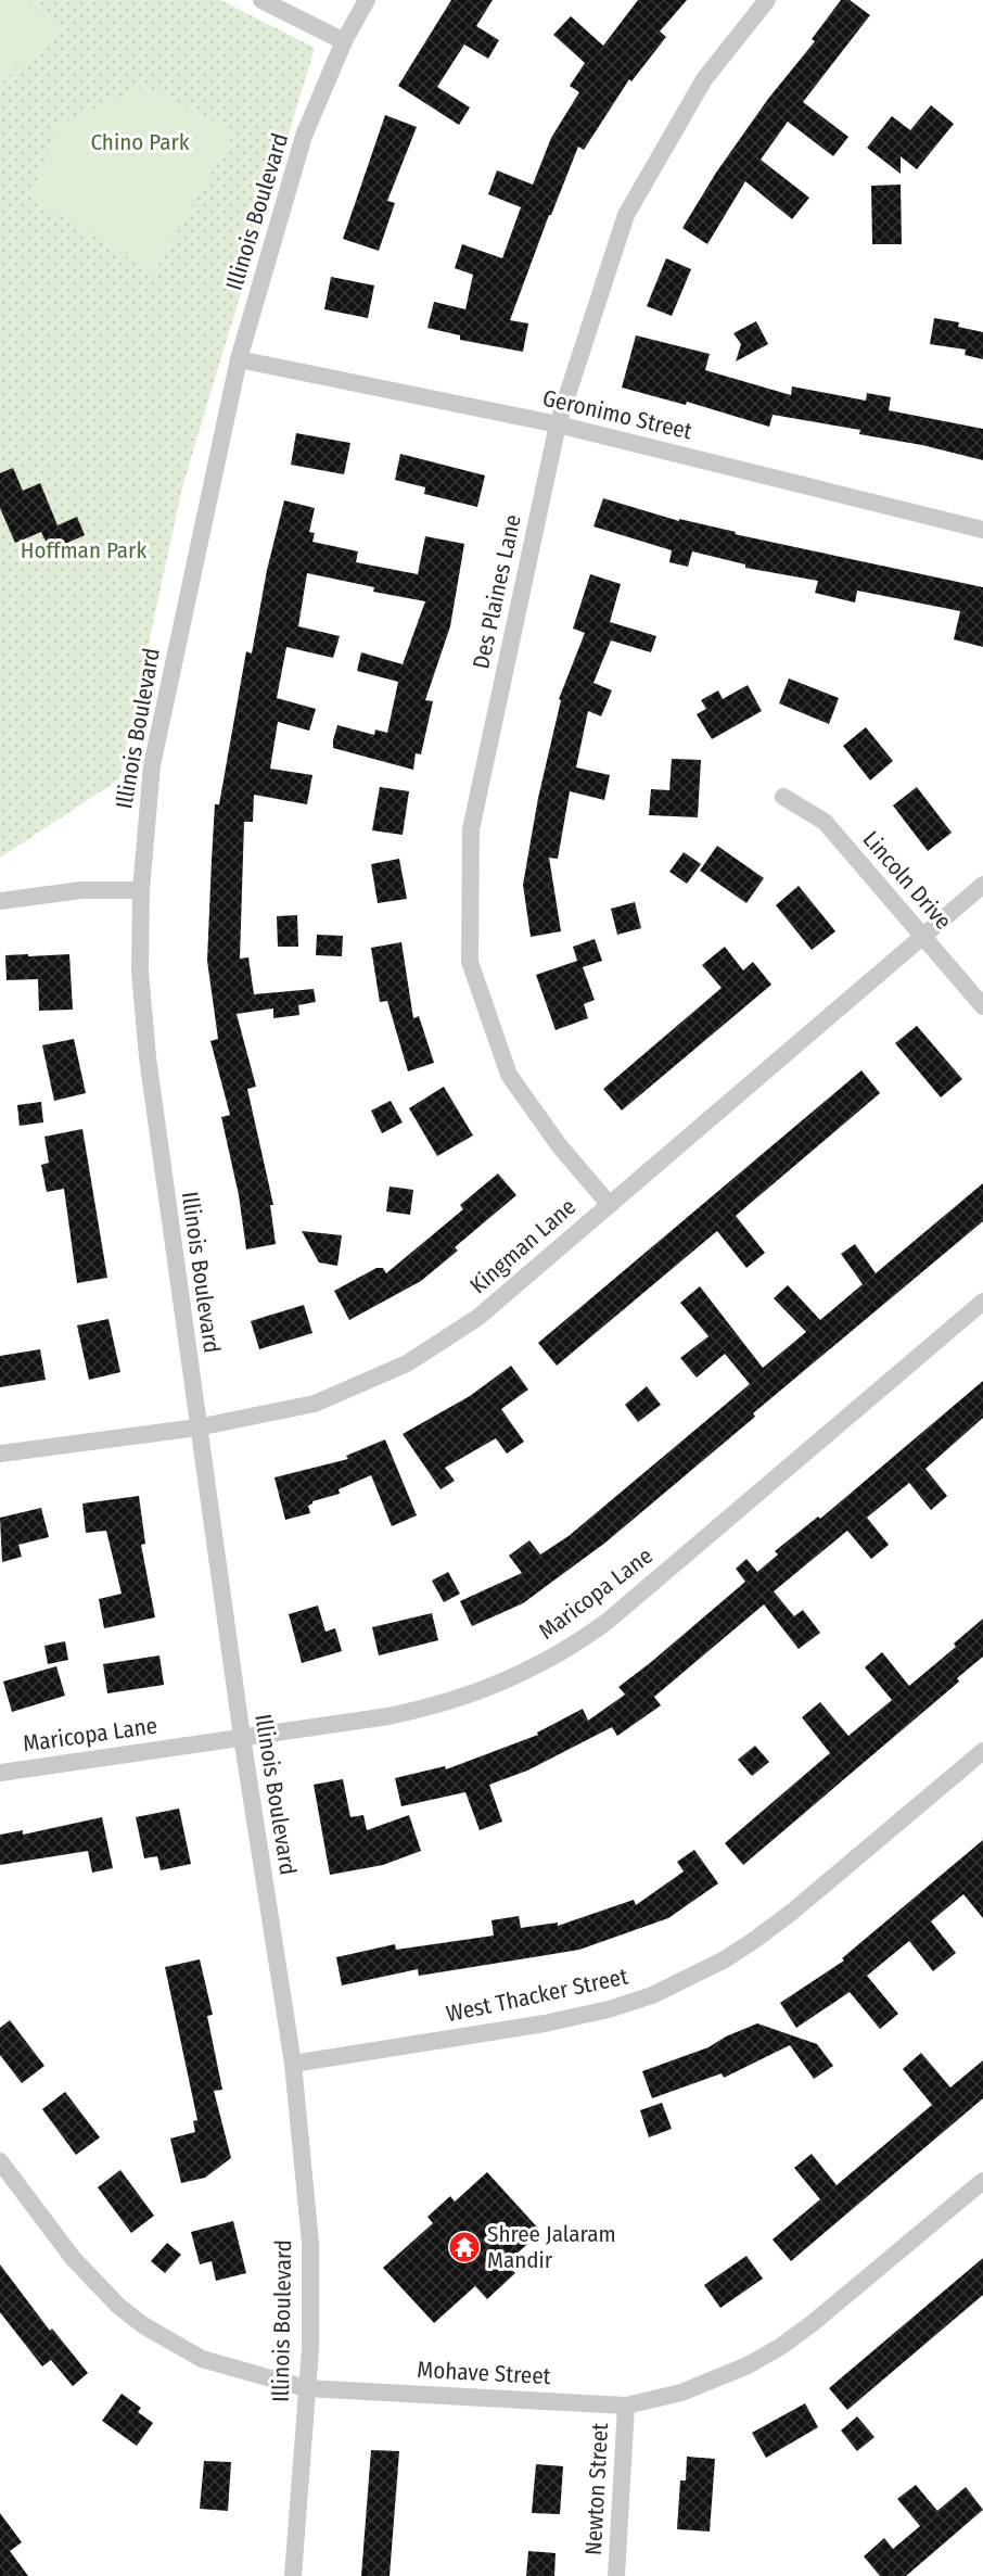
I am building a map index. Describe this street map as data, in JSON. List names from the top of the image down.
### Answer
{
  "streets": {
    "street": [
      "Illinois Boulevard",
      "Geronimo Street",
      "Des Plaines Lane",
      "Lincoln Drive",
      "Kingman Lane",
      "Maricopa Lane",
      "West Thacker Street",
      "Mohave Street",
      "Newton Street"
    ]
  },
  "crossings": [
    ["Illinois Boulevard", "Geronimo Street"],
    ["Illinois Boulevard", "Kingman Lane"],
    ["Illinois Boulevard", "Maricopa Lane"],
    ["Illinois Boulevard", "West Thacker Street"],
    ["Illinois Boulevard", "Mohave Street"],
    ["Geronimo Street", "Des Plaines Lane"],
    ["Des Plaines Lane", "Kingman Lane"],
    ["Lincoln Drive", "Kingman Lane"],
    ["Mohave Street", "Newton Street"]
  ],
  "parks": ["Chino Park", "Hoffman Park"],
  "places": {
    "temple": ["Shree Jalaram Mandir"]
  }
}
